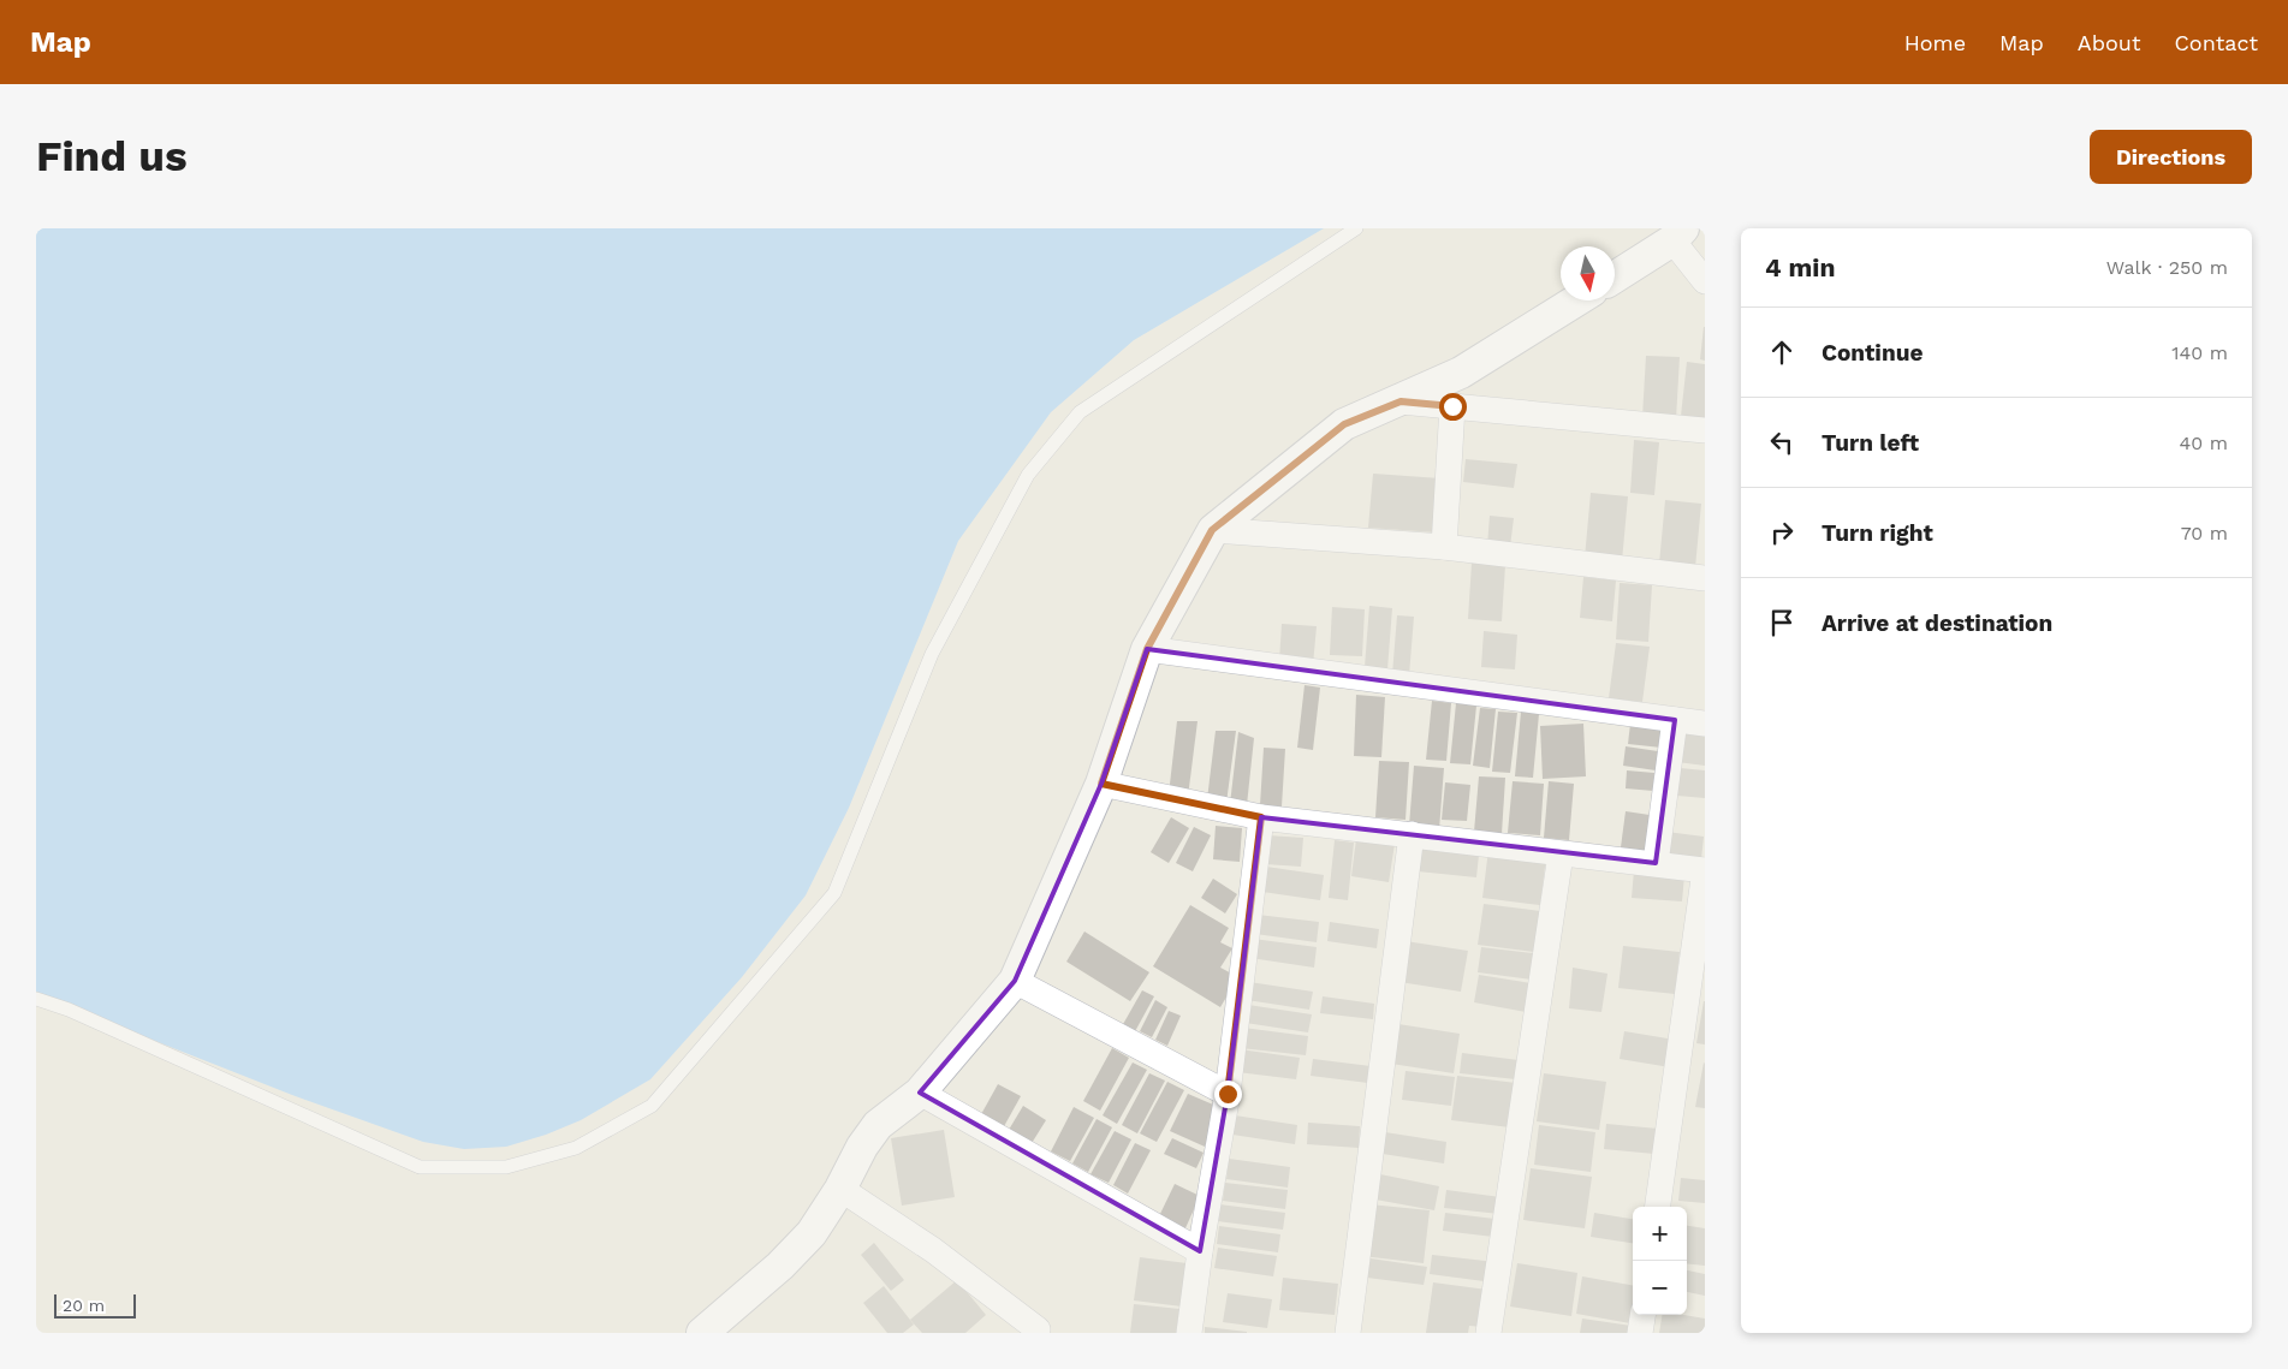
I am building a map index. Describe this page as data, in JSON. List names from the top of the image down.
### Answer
{
  "scale_bar": "20 m",
  "north": "bottom",
  "page": {
    "header": "Map",
    "nav": [
      "Home",
      "Map",
      "About",
      "Contact"
    ],
    "buttons": "Directions",
    "title": "Find us",
    "heading": ["4 min", "Walk · 250 m"],
    "list": [
      ["Continue", "140 m"],
      ["Turn left", "40 m"],
      ["Turn right", "70 m"],
      "Arrive at destination"
    ],
    "map_buttons": ["+", "−"],
    "scale": "20 m"
  }
}
